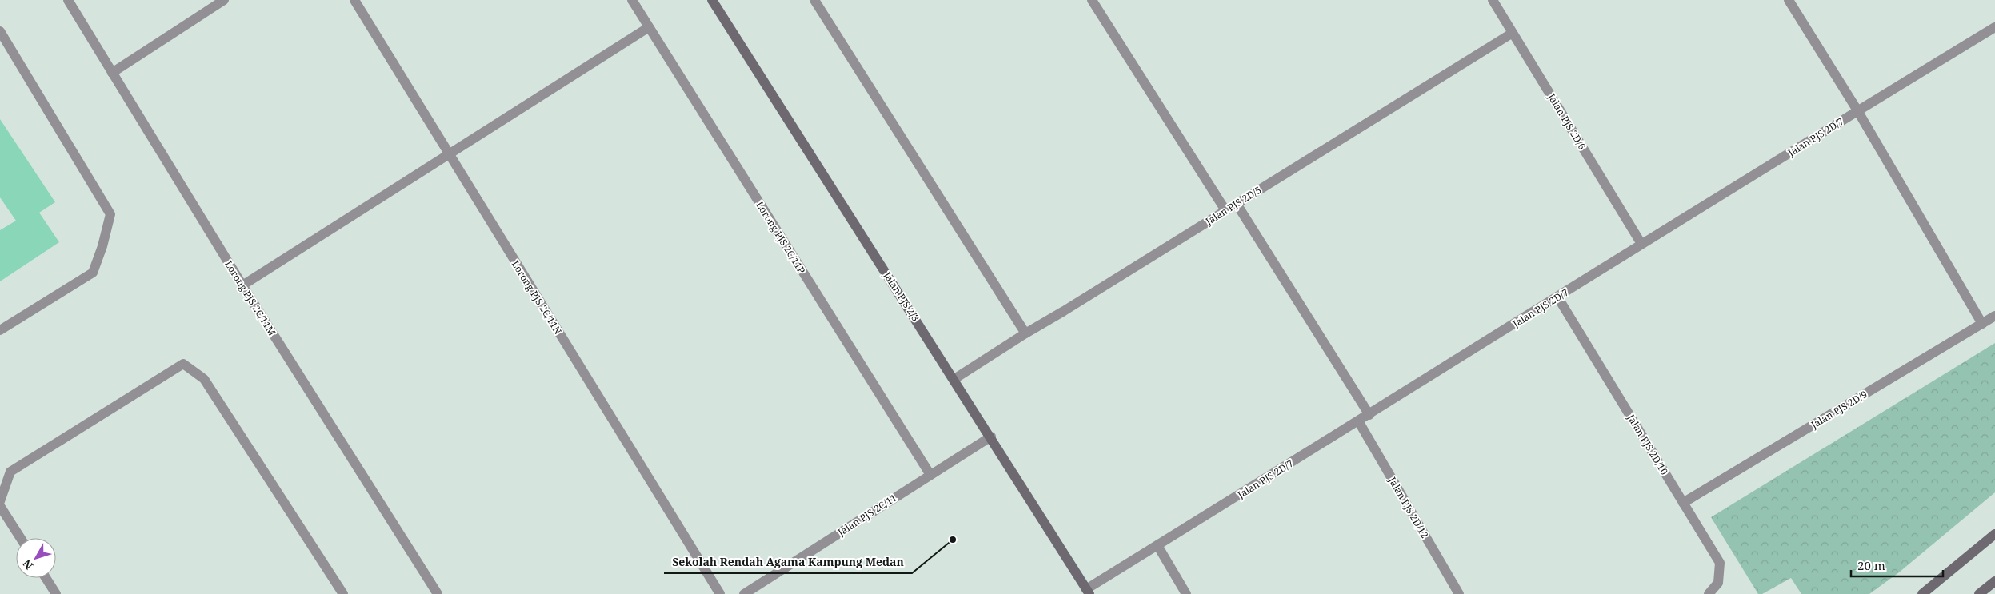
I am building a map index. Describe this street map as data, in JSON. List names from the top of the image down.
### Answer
{
  "streets": {
    "street": [
      "Jalan PJS 2D/6",
      "Jalan PJS 2D/7",
      "Jalan PJS 2D/5",
      "Lorong PJS 2C/11P",
      "Jalan PJS 2/3",
      "Lorong PJS 2C/11N",
      "Lorong PJS 2C/11M",
      "Jalan PJS 2D/9",
      "Jalan PJS 2D/10",
      "Jalan PJS 2D/12",
      "Jalan PJS 2C/11"
    ]
  },
  "crossings": [
    ["Jalan PJS 2D/6", "Jalan PJS 2D/7"],
    ["Jalan PJS 2D/6", "Jalan PJS 2D/5"],
    ["Jalan PJS 2D/7", "Jalan PJS 2/3"],
    ["Jalan PJS 2D/7", "Jalan PJS 2D/10"],
    ["Jalan PJS 2D/7", "Jalan PJS 2D/12"],
    ["Jalan PJS 2D/5", "Jalan PJS 2/3"],
    ["Lorong PJS 2C/11P", "Jalan PJS 2C/11"],
    ["Jalan PJS 2/3", "Jalan PJS 2C/11"],
    ["Jalan PJS 2D/9", "Jalan PJS 2D/10"]
  ],
  "places": ["Sekolah Rendah Agama Kampung Medan"],
  "scale_bar": "20 m",
  "north": "bottom left"
}
